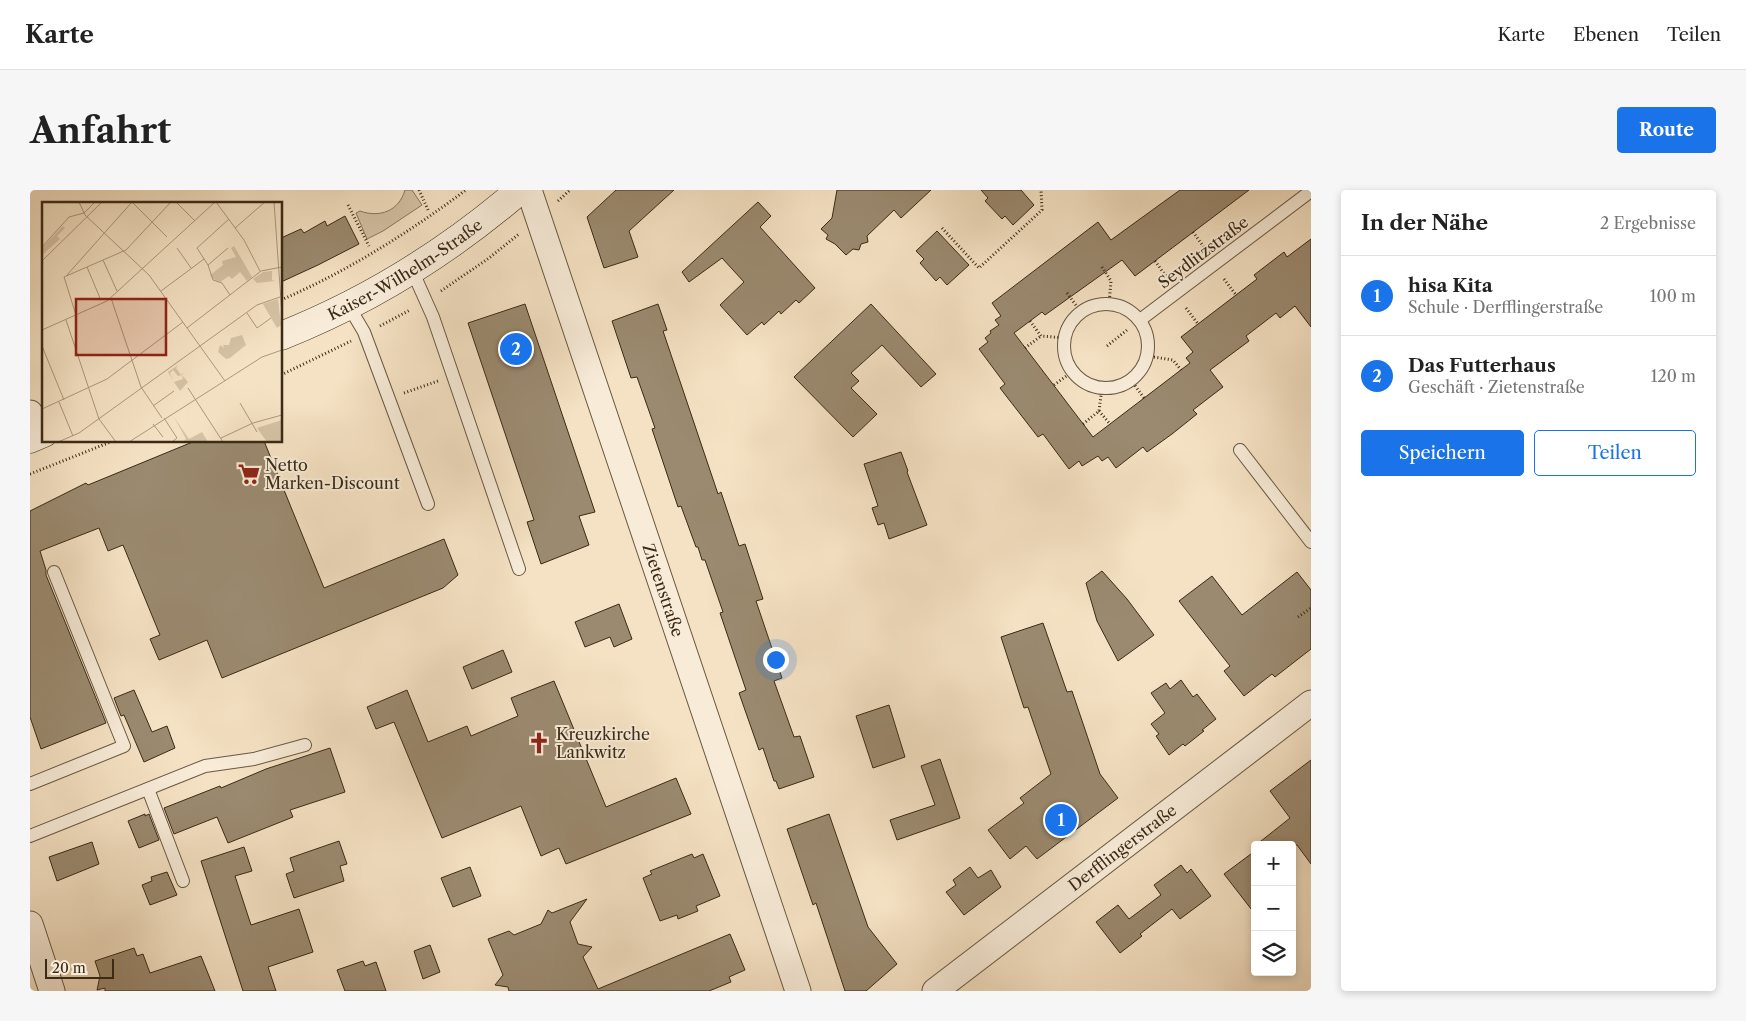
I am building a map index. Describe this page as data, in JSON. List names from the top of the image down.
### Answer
{
  "streets": {
    "main road": ["Kaiser-Wilhelm-Straße"],
    "street": ["Zietenstraße", "Derfflingerstraße"],
    "lane": ["Seydlitzstraße"]
  },
  "places": {
    "supermarket": ["Netto Marken-Discount"],
    "church": ["Kreuzkirche Lankwitz"]
  },
  "scale_bar": "20 m",
  "page": {
    "header": "Karte",
    "nav": ["Karte", "Ebenen", "Teilen"],
    "buttons": [
      "Route",
      ["Speichern", "Teilen"]
    ],
    "title": "Anfahrt",
    "heading": ["In der Nähe", "2 Ergebnisse"],
    "list": [
      {
        "mark": "1",
        "name": "hisa Kita",
        "note": "Schule · Derfflingerstraße",
        "value": "100 m"
      },
      {
        "mark": "2",
        "name": "Das Futterhaus",
        "note": "Geschäft · Zietenstraße",
        "value": "120 m"
      }
    ],
    "pins": ["2", "1"],
    "map_buttons": ["+", "−"],
    "scale": "20 m"
  }
}
